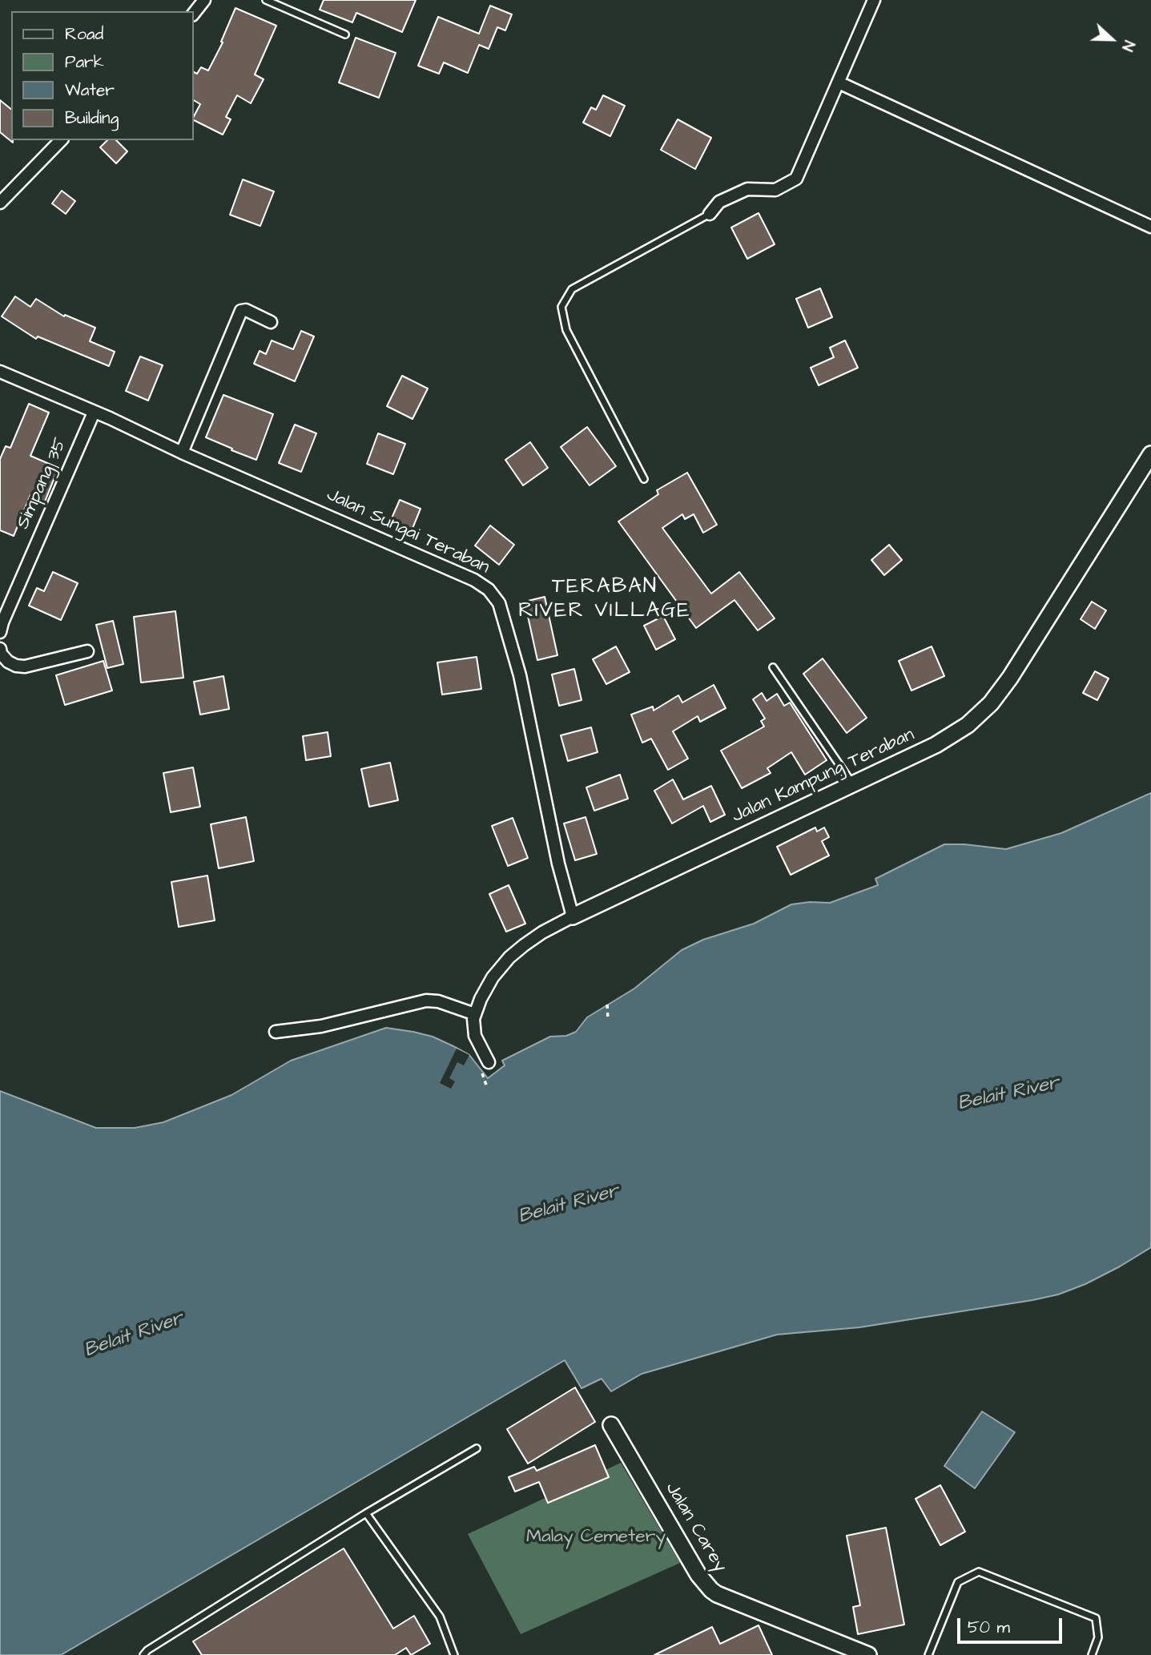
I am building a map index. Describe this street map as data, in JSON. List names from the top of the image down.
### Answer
{
  "streets": {
    "street": [
      "Simpang 35",
      "Jalan Sungai Teraban",
      "Jalan Kampung Teraban",
      "Jalan Carey"
    ]
  },
  "crossings": [
    ["Simpang 35", "Jalan Sungai Teraban"],
    ["Jalan Sungai Teraban", "Jalan Kampung Teraban"]
  ],
  "districts": ["TERABAN RIVER VILLAGE"],
  "water": ["Belait River"],
  "parks": ["Malay Cemetery"],
  "legend": [
    "Road",
    "Park",
    "Water",
    "Building"
  ],
  "scale_bar": "50 m",
  "north": "right"
}
